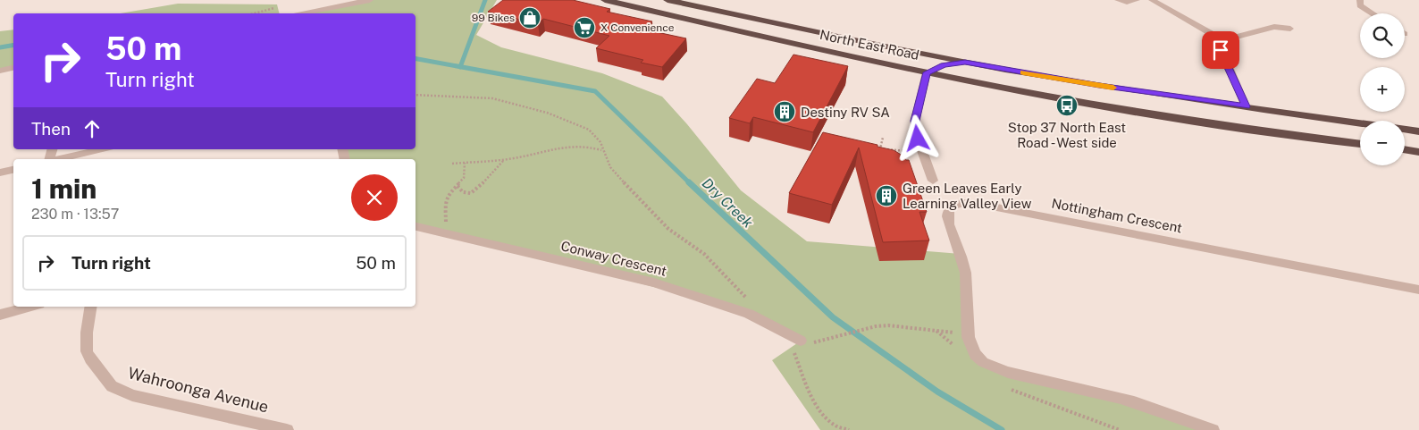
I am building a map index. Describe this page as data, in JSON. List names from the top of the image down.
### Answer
{
  "streets": {
    "highway": ["North East Road"],
    "street": ["Nottingham Crescent", "Conway Crescent", "Wahroonga Avenue"]
  },
  "water": ["Dry Creek"],
  "places": {
    "shop": ["99 Bikes"],
    "supermarket": ["X Convenience"],
    "bus stop": ["Stop 37 North East Road - West side"],
    "building": ["Destiny RV SA", "Green Leaves Early Learning Valley View"]
  },
  "page": {
    "map_buttons": ["+", "−"],
    "turn": ["50 m", "Turn right"],
    "then": "Then",
    "heading": ["1 min", "230 m · 13:57"],
    "list": [
      {
        "name": "Turn right",
        "value": "50 m"
      }
    ]
  }
}
